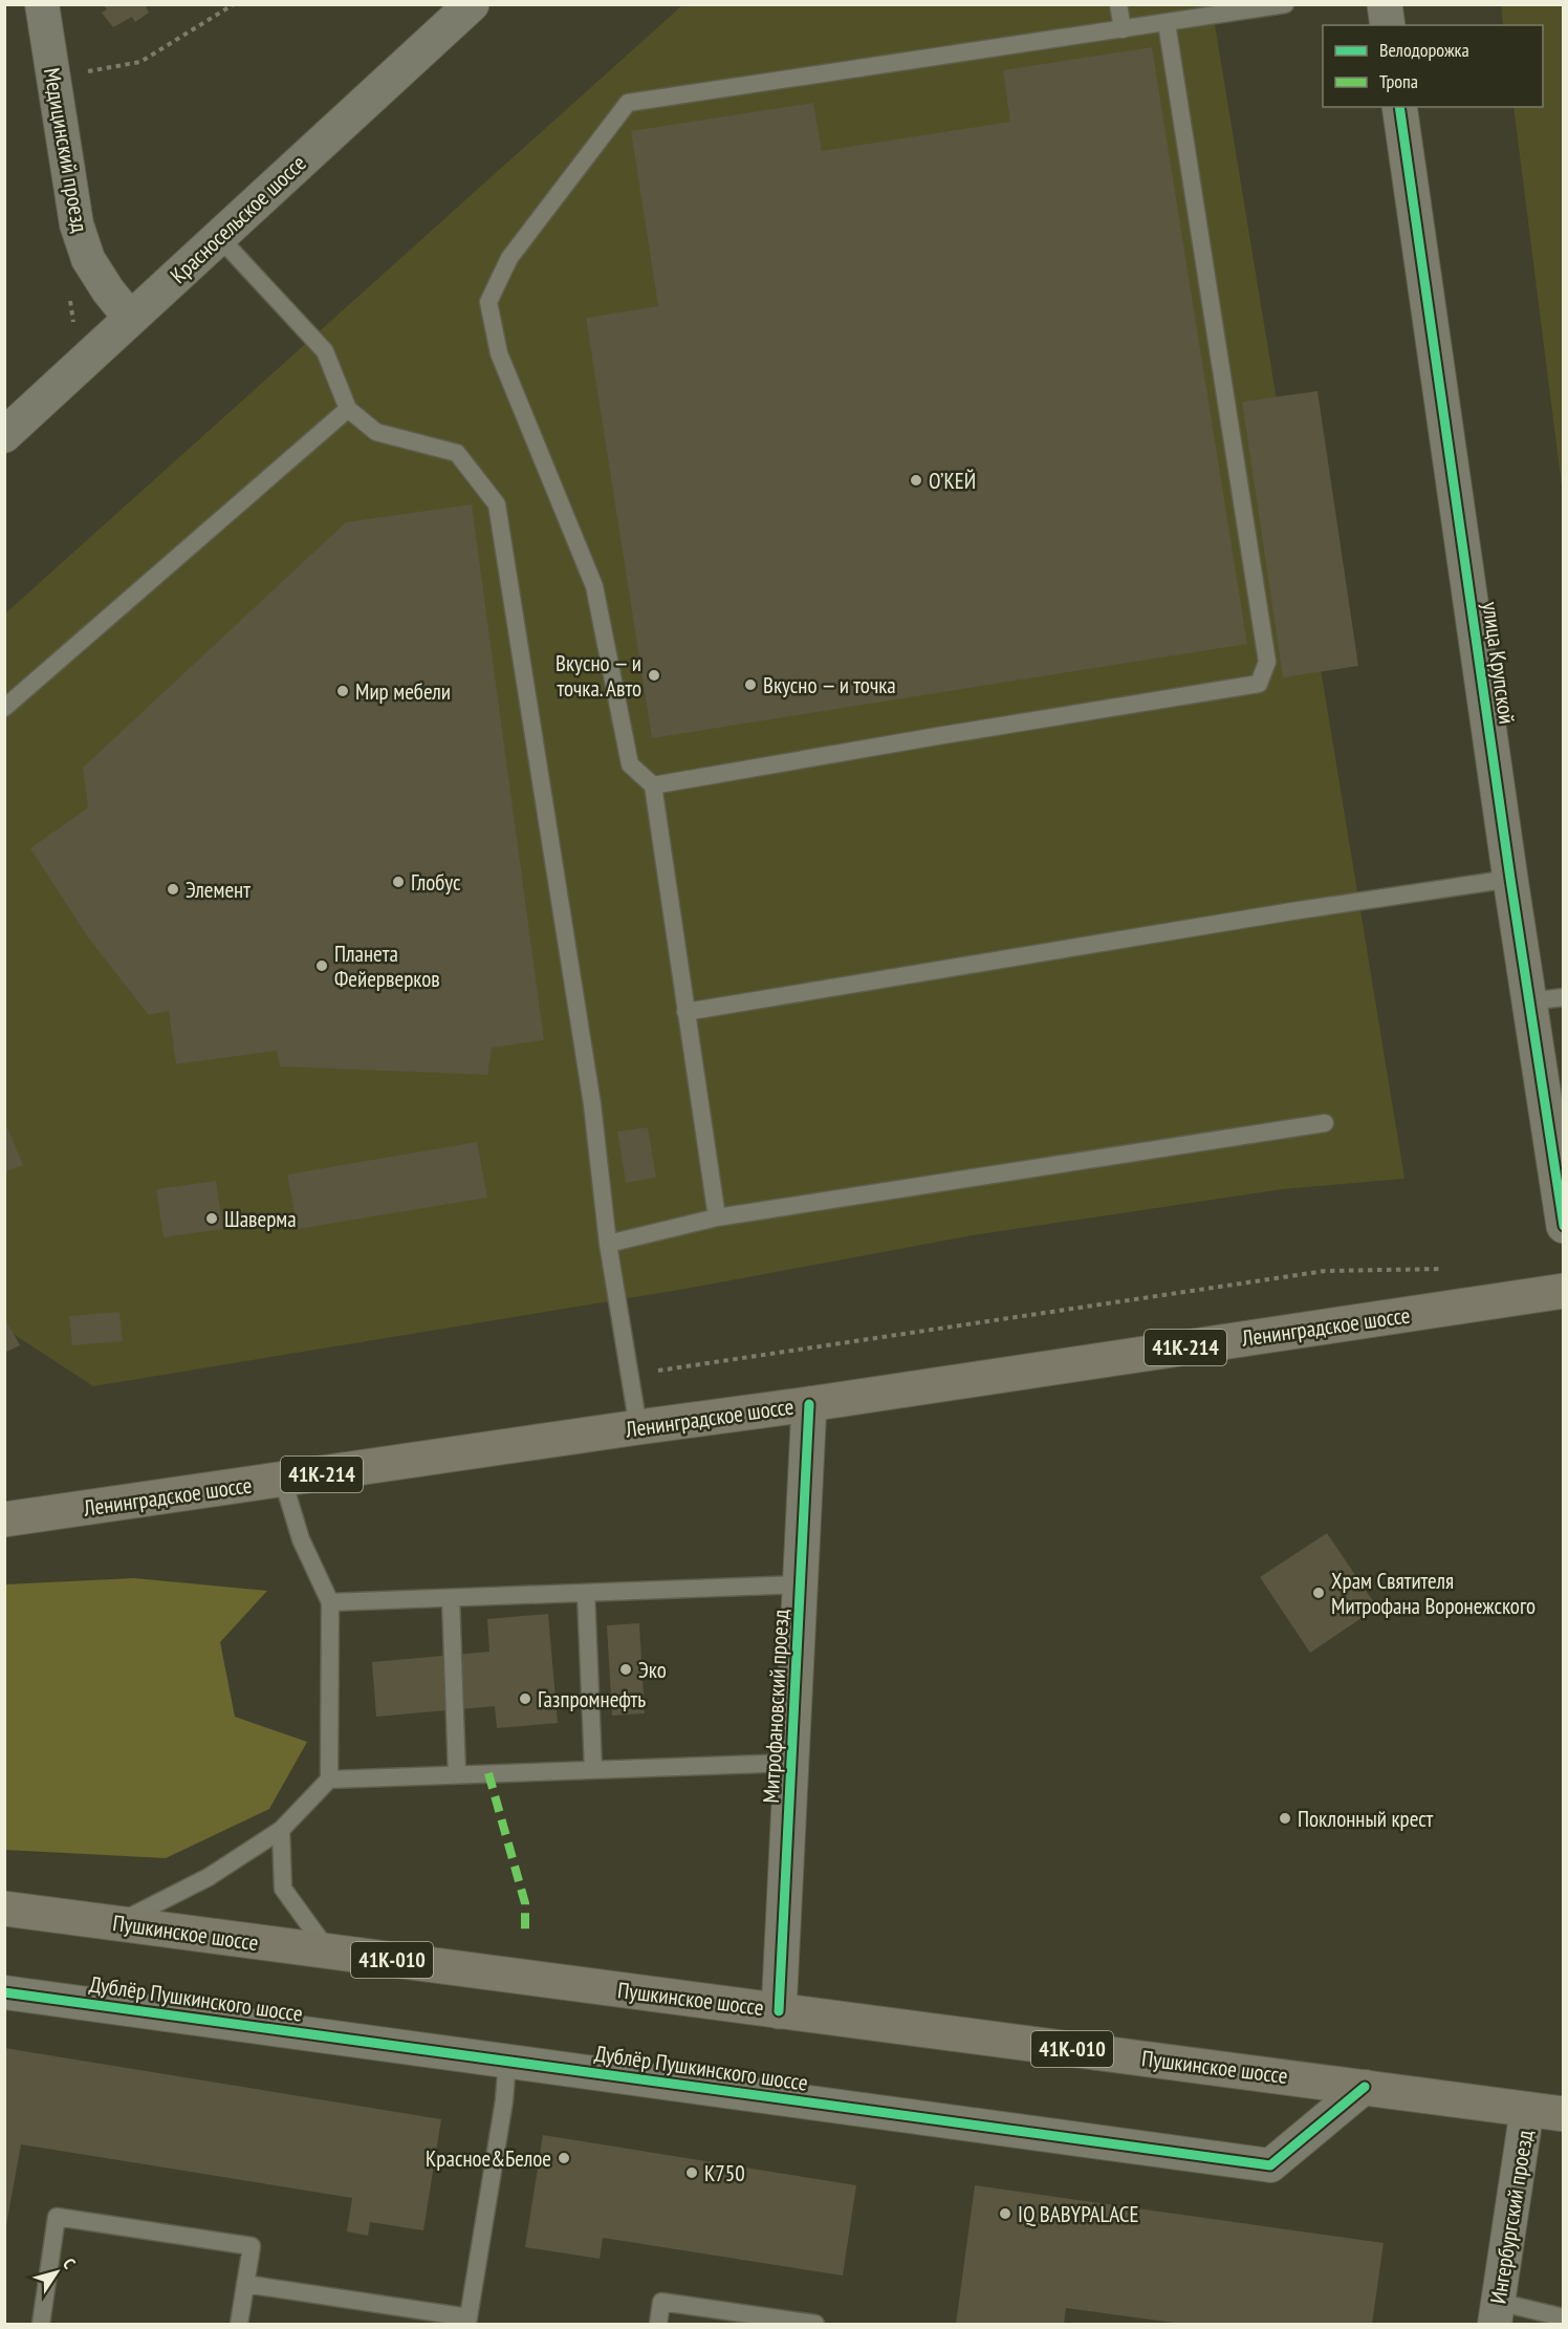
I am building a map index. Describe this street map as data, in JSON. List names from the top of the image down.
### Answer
{
  "streets": {
    "main road": [
      "Ленинградское шоссе",
      "41К-214",
      "Пушкинское шоссе",
      "41К-010"
    ],
    "street": [
      "Медицинский проезд",
      "Красносельское шоссе",
      "улица Крупской",
      "Митрофановский проезд",
      "Дублёр Пушкинского шоссе",
      "Ингербургский проезд"
    ]
  },
  "crossings": [
    ["Медицинский проезд", "Красносельское шоссе"],
    ["Ленинградское шоссе", "Митрофановский проезд"],
    ["Митрофановский проезд", "Пушкинское шоссе"],
    ["Пушкинское шоссе", "Дублёр Пушкинского шоссе"],
    ["Пушкинское шоссе", "Ингербургский проезд"]
  ],
  "places": [
    "О’КЕЙ",
    "Вкусно — и точка. Авто",
    "Вкусно — и точка",
    "Мир мебели",
    "Глобус",
    "Элемент",
    "Планета Фейерверков",
    "Шаверма",
    "Храм Святителя Митрофана Воронежского",
    "Эко",
    "Газпромнефть",
    "Поклонный крест",
    "Красное&Белое",
    "К750",
    "IQ BABYPALACE"
  ],
  "legend": ["Велодорожка", "Тропа"],
  "north": "top right"
}
